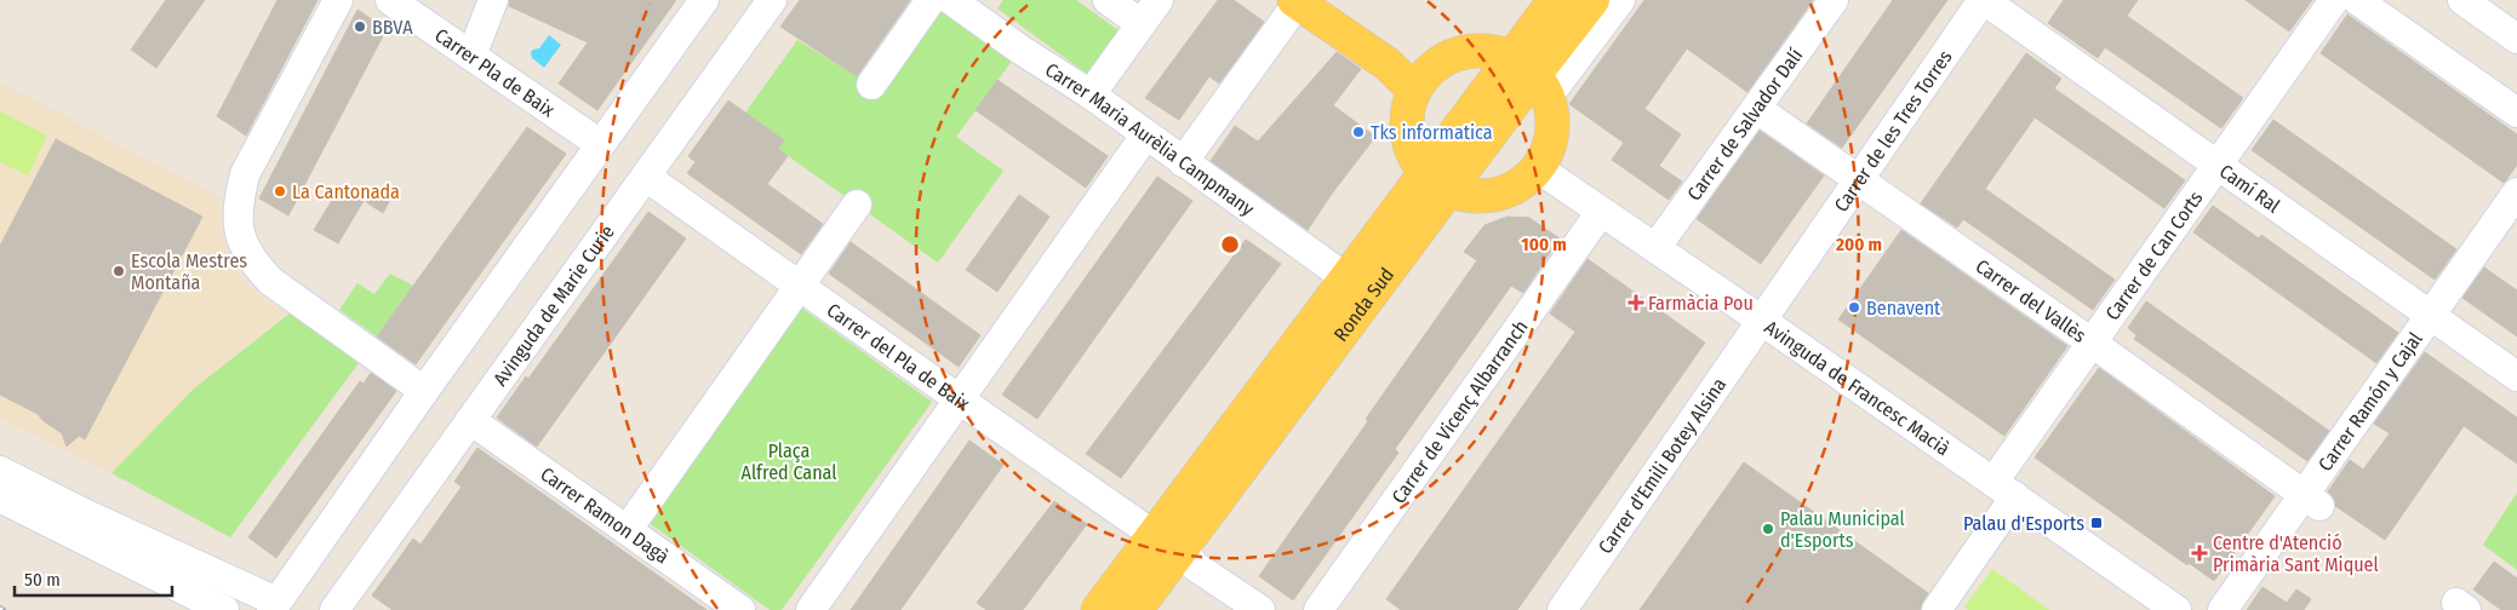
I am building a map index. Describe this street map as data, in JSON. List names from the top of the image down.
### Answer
{
  "streets": {
    "main road": ["Ronda Sud"],
    "street": [
      "Carrer Pla de Baix",
      "Carrer de Salvador Dalí",
      "Carrer de les Tres Torres",
      "Carrer Maria Aurèlia Campmany",
      "Camí Ral",
      "Carrer de Can Corts",
      "Carrer del Vallès",
      "Avinguda de Marie Curie",
      "Carrer del Pla de Baix",
      "Avinguda de Francesc Macià",
      "Carrer Ramón y Cajal",
      "Carrer de Vicenç Albarranch",
      "Carrer d'Emili Botey Alsina",
      "Carrer Ramon Dagà"
    ]
  },
  "crossings": [
    ["Carrer de Salvador Dalí", "Carrer del Vallès"],
    ["Carrer de Salvador Dalí", "Avinguda de Francesc Macià"],
    ["Carrer de les Tres Torres", "Camí Ral"],
    ["Carrer de les Tres Torres", "Carrer del Vallès"],
    ["Carrer de les Tres Torres", "Avinguda de Francesc Macià"],
    ["Carrer de les Tres Torres", "Carrer d'Emili Botey Alsina"],
    ["Carrer Maria Aurèlia Campmany", "Ronda Sud"],
    ["Camí Ral", "Carrer de Can Corts"],
    ["Camí Ral", "Carrer Ramón y Cajal"],
    ["Carrer de Can Corts", "Carrer del Vallès"],
    ["Carrer de Can Corts", "Avinguda de Francesc Macià"],
    ["Carrer del Vallès", "Carrer Ramón y Cajal"],
    ["Avinguda de Marie Curie", "Carrer del Pla de Baix"],
    ["Avinguda de Marie Curie", "Carrer Ramon Dagà"],
    ["Ronda Sud", "Carrer del Pla de Baix"],
    ["Avinguda de Francesc Macià", "Carrer de Vicenç Albarranch"],
    ["Avinguda de Francesc Macià", "Carrer d'Emili Botey Alsina"]
  ],
  "parks": ["Plaça Alfred Canal"],
  "places": {
    "other": [
      "BBVA",
      "Tks informatica",
      "La Cantonada",
      "Escola Mestres Montaña",
      "Benavent",
      "Palau Municipal d'Esports"
    ],
    "health": ["Farmàcia Pou", "Centre d'Atenció Primària Sant Miquel"],
    "transit": ["Palau d'Esports"]
  },
  "scale_bar": "50 m",
  "rings": ["100 m", "200 m"]
}
